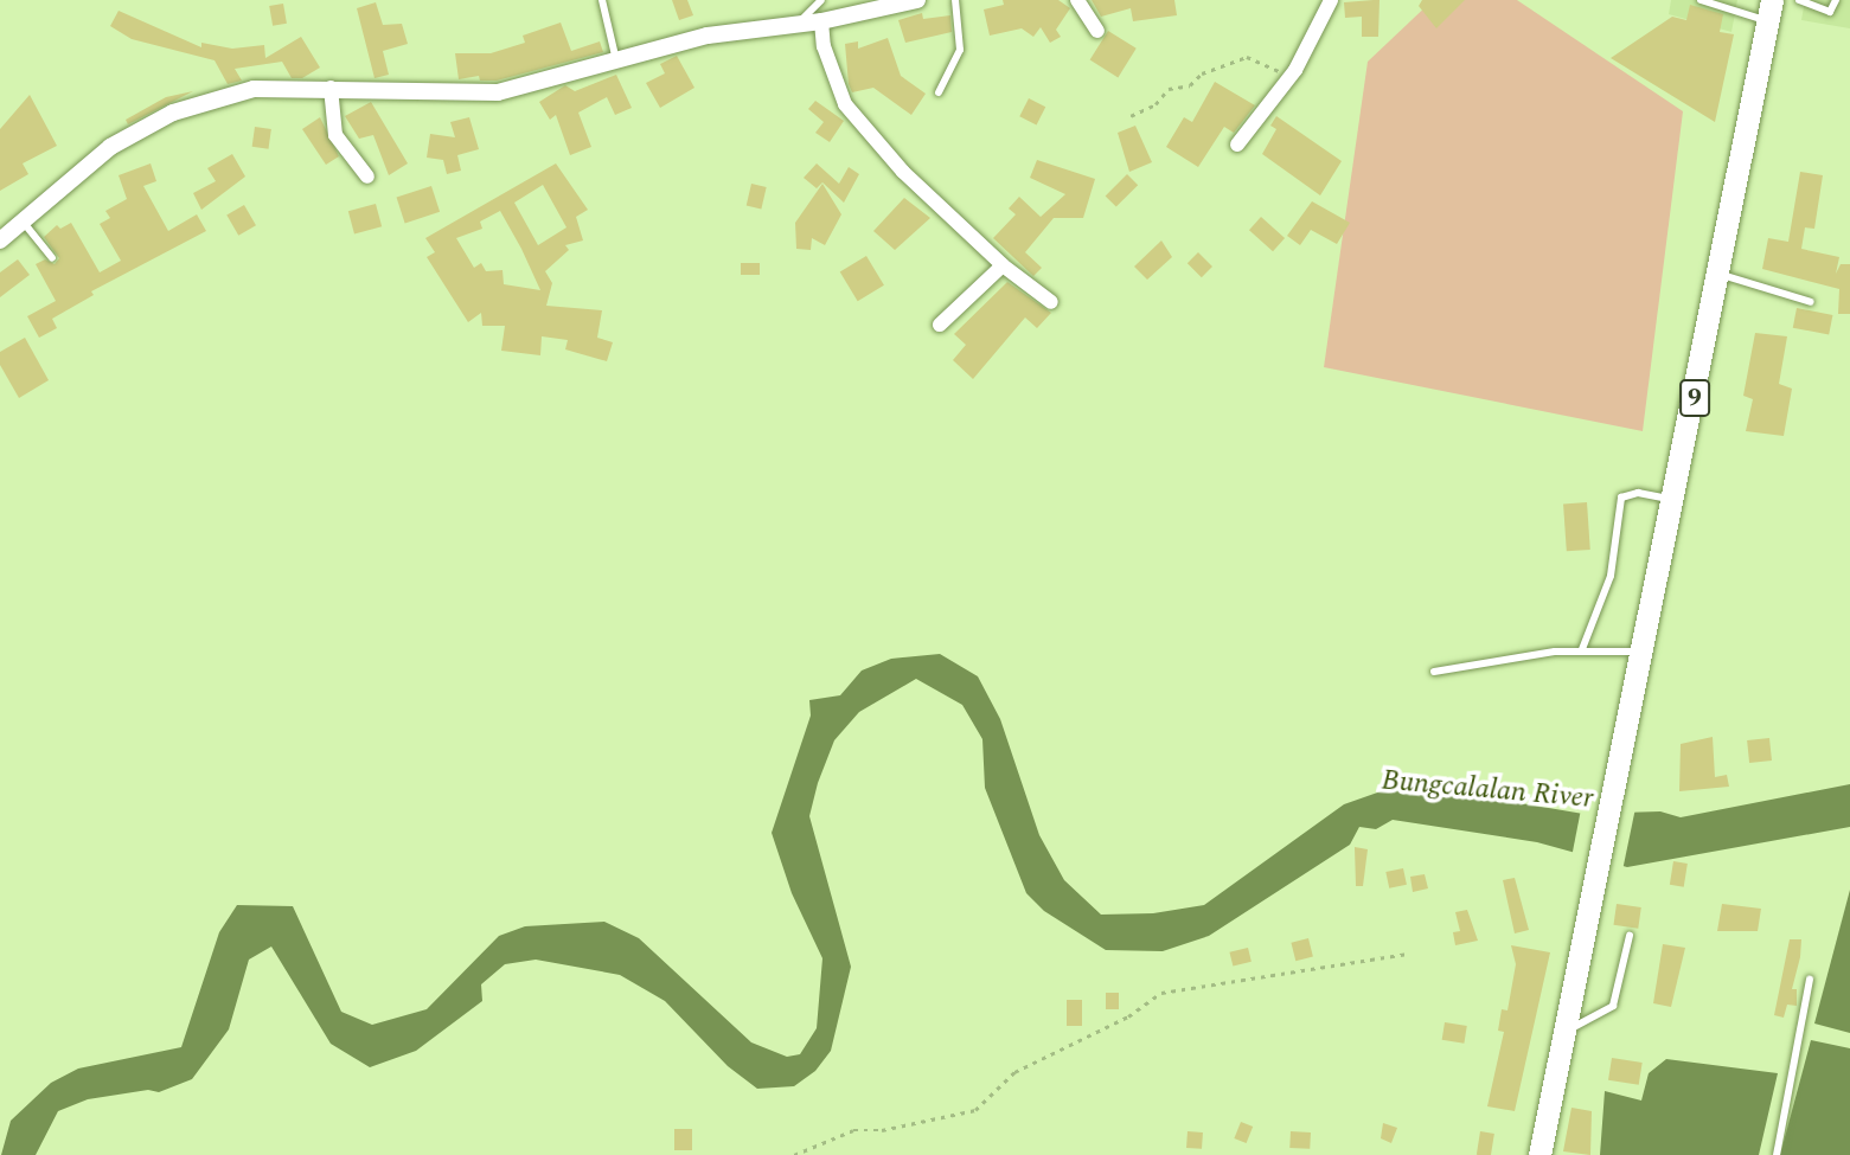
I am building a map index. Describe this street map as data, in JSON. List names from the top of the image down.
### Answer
{
  "streets": {
    "highway": ["9"]
  },
  "water": ["Bungcalalan River"]
}
